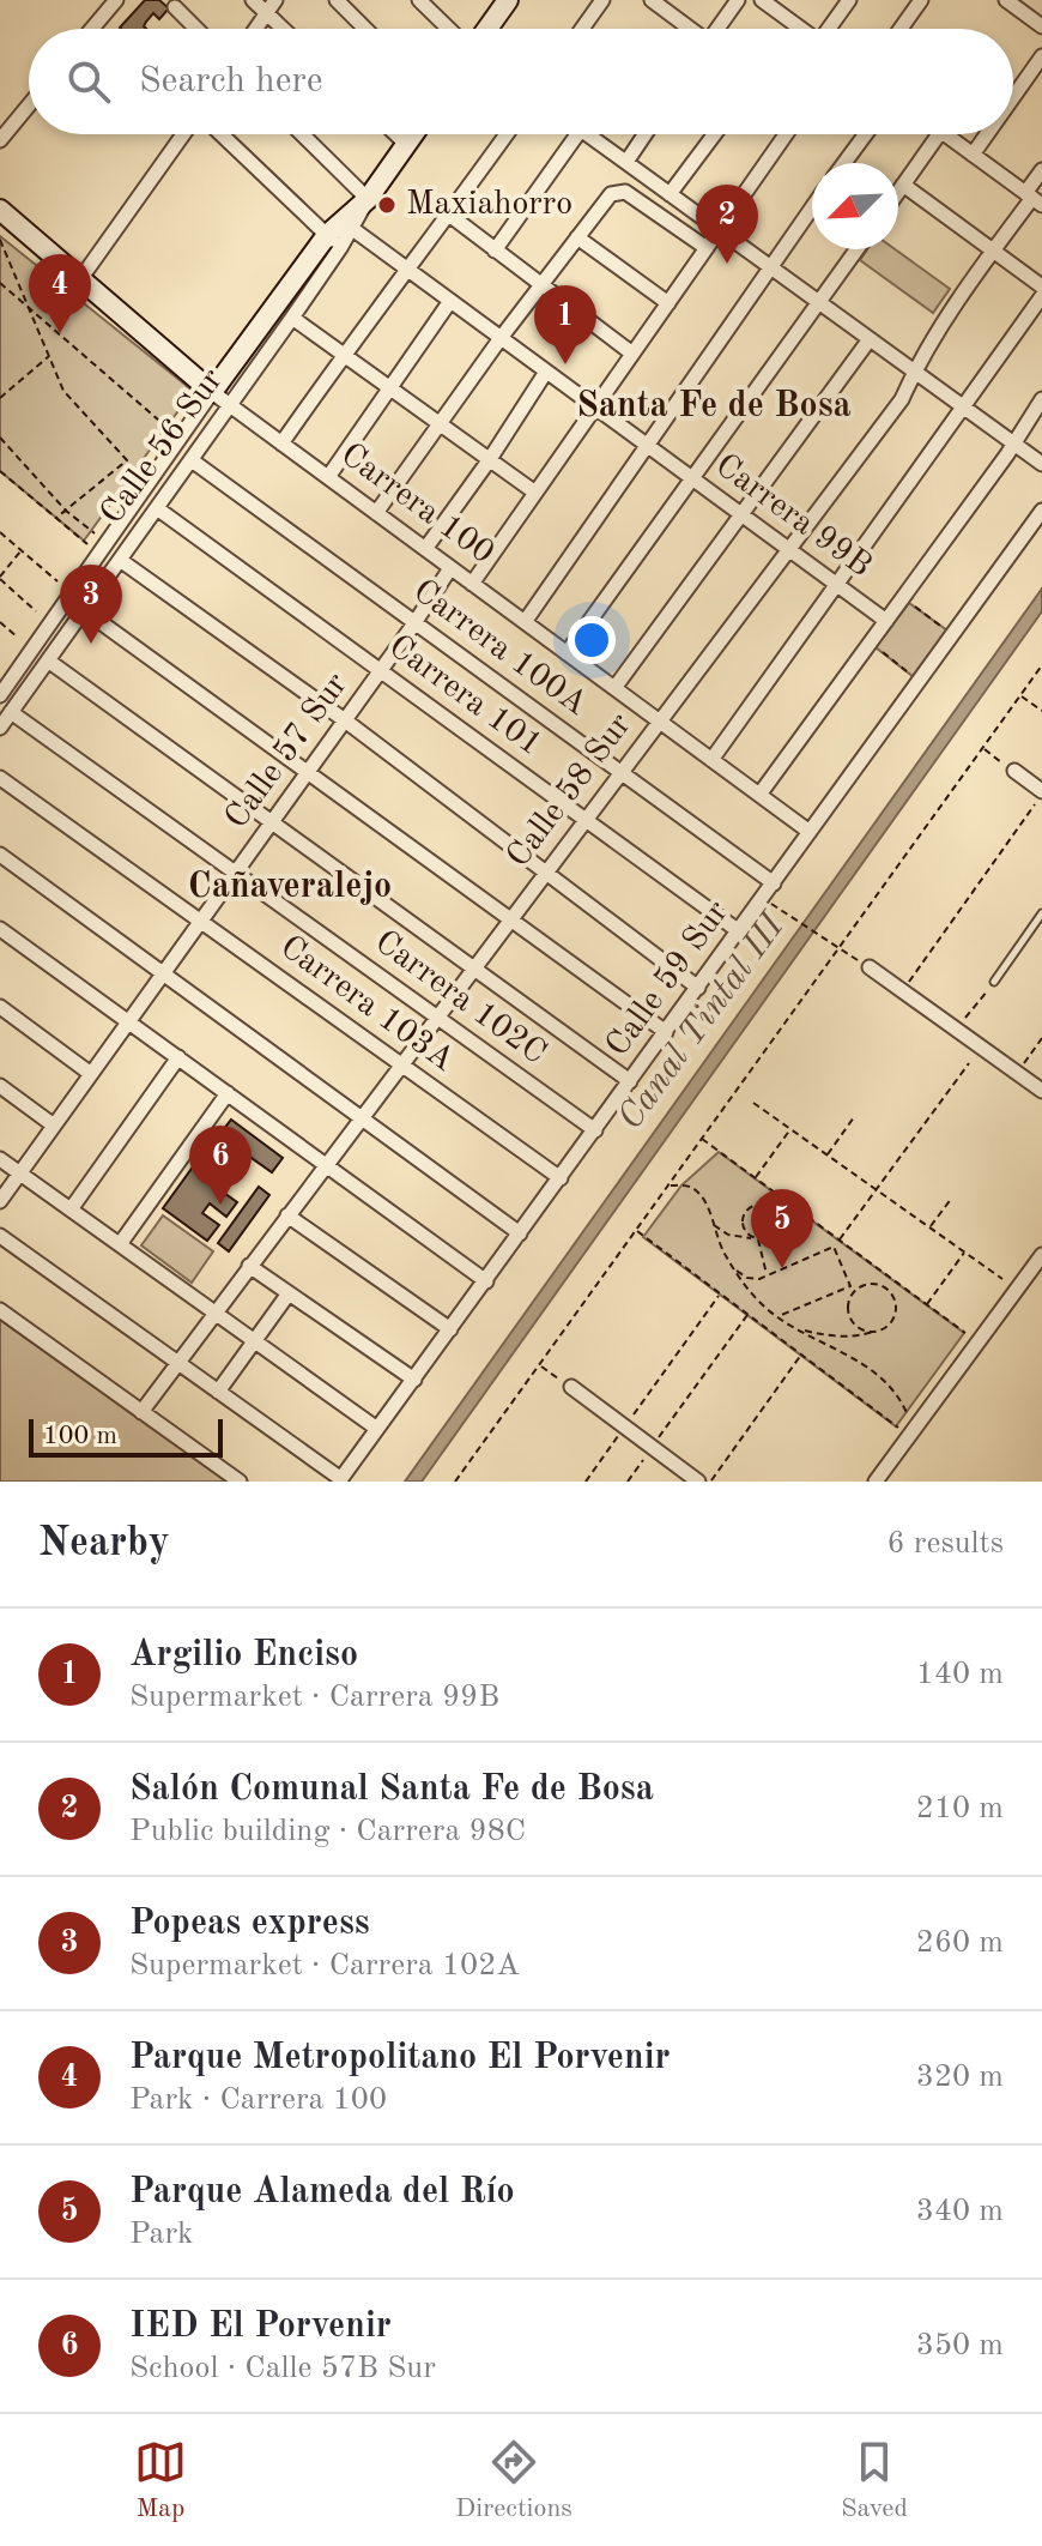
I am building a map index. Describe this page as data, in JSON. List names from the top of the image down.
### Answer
{
  "streets": {
    "street": [
      "Calle 56 Sur",
      "Carrera 100",
      "Carrera 99B",
      "Carrera 100A",
      "Carrera 101",
      "Calle 57 Sur",
      "Calle 58 Sur",
      "Calle 59 Sur",
      "Carrera 102C",
      "Carrera 103A"
    ]
  },
  "crossings": [
    ["Calle 56 Sur", "Carrera 100"],
    ["Calle 56 Sur", "Carrera 99B"],
    ["Calle 56 Sur", "Carrera 100A"],
    ["Calle 56 Sur", "Carrera 101"],
    ["Calle 56 Sur", "Carrera 102C"],
    ["Carrera 100", "Calle 57 Sur"],
    ["Carrera 100", "Calle 58 Sur"],
    ["Carrera 100", "Calle 59 Sur"],
    ["Carrera 99B", "Calle 58 Sur"],
    ["Carrera 100A", "Calle 57 Sur"],
    ["Carrera 100A", "Calle 58 Sur"],
    ["Carrera 100A", "Calle 59 Sur"],
    ["Carrera 101", "Calle 57 Sur"],
    ["Carrera 101", "Calle 58 Sur"],
    ["Carrera 101", "Calle 59 Sur"],
    ["Calle 57 Sur", "Carrera 102C"],
    ["Calle 57 Sur", "Carrera 103A"],
    ["Calle 58 Sur", "Carrera 102C"],
    ["Calle 58 Sur", "Carrera 103A"],
    ["Calle 59 Sur", "Carrera 102C"],
    ["Calle 59 Sur", "Carrera 103A"]
  ],
  "districts": ["Santa Fe de Bosa", "Cañaveralejo"],
  "water": ["Canal Tintal III"],
  "places": ["Maxiahorro"],
  "scale_bar": "100 m",
  "north": "bottom left",
  "page": {
    "search": "Search here",
    "pins": [
      "2",
      "4",
      "1",
      "3",
      "6",
      "5"
    ],
    "scale": "100 m",
    "heading": ["Nearby", "6 results"],
    "list": [
      {
        "mark": "1",
        "name": "Argilio Enciso",
        "note": "Supermarket · Carrera 99B",
        "value": "140 m"
      },
      {
        "mark": "2",
        "name": "Salón Comunal Santa Fe de Bosa",
        "note": "Public building · Carrera 98C",
        "value": "210 m"
      },
      {
        "mark": "3",
        "name": "Popeas express",
        "note": "Supermarket · Carrera 102A",
        "value": "260 m"
      },
      {
        "mark": "4",
        "name": "Parque Metropolitano El Porvenir",
        "note": "Park · Carrera 100",
        "value": "320 m"
      },
      {
        "mark": "5",
        "name": "Parque Alameda del Río",
        "note": "Park",
        "value": "340 m"
      },
      {
        "mark": "6",
        "name": "IED El Porvenir",
        "note": "School · Calle 57B Sur",
        "value": "350 m"
      }
    ],
    "nav": ["Map", "Directions", "Saved"]
  }
}
